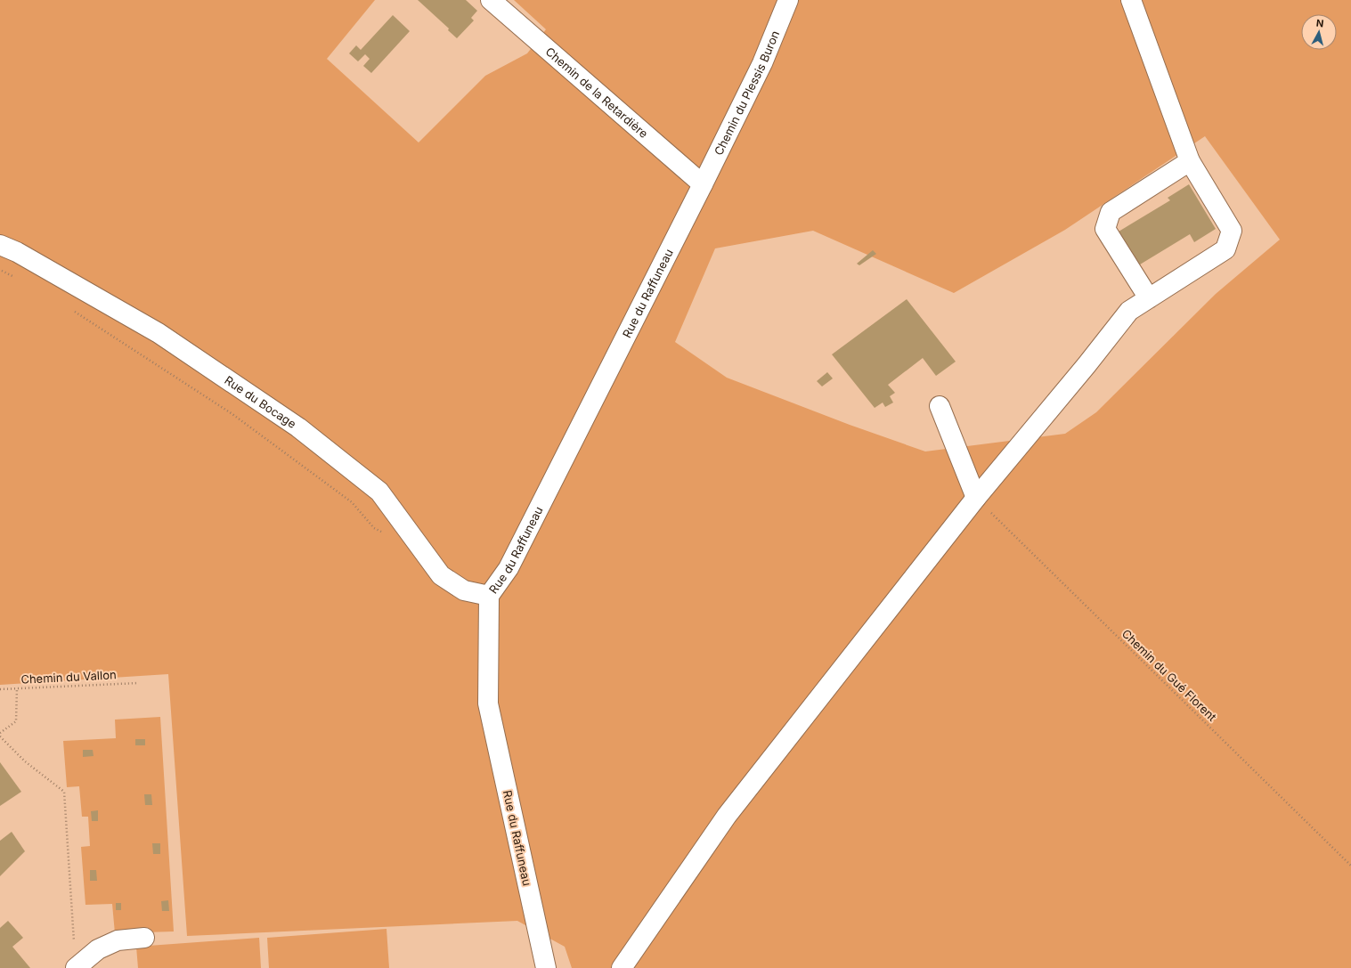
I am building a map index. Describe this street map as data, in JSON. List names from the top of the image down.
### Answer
{
  "streets": {
    "street": [
      "Chemin de la Retardière",
      "Chemin du Plessis Buron",
      "Rue du Raffuneau",
      "Rue du Bocage"
    ],
    "path": ["Chemin du Gué Florent", "Chemin du Vallon"]
  },
  "crossings": [
    ["Chemin de la Retardière", "Chemin du Plessis Buron"],
    ["Chemin de la Retardière", "Rue du Raffuneau"],
    ["Chemin du Plessis Buron", "Rue du Raffuneau"],
    ["Rue du Raffuneau", "Rue du Bocage"]
  ],
  "north": "top"
}
